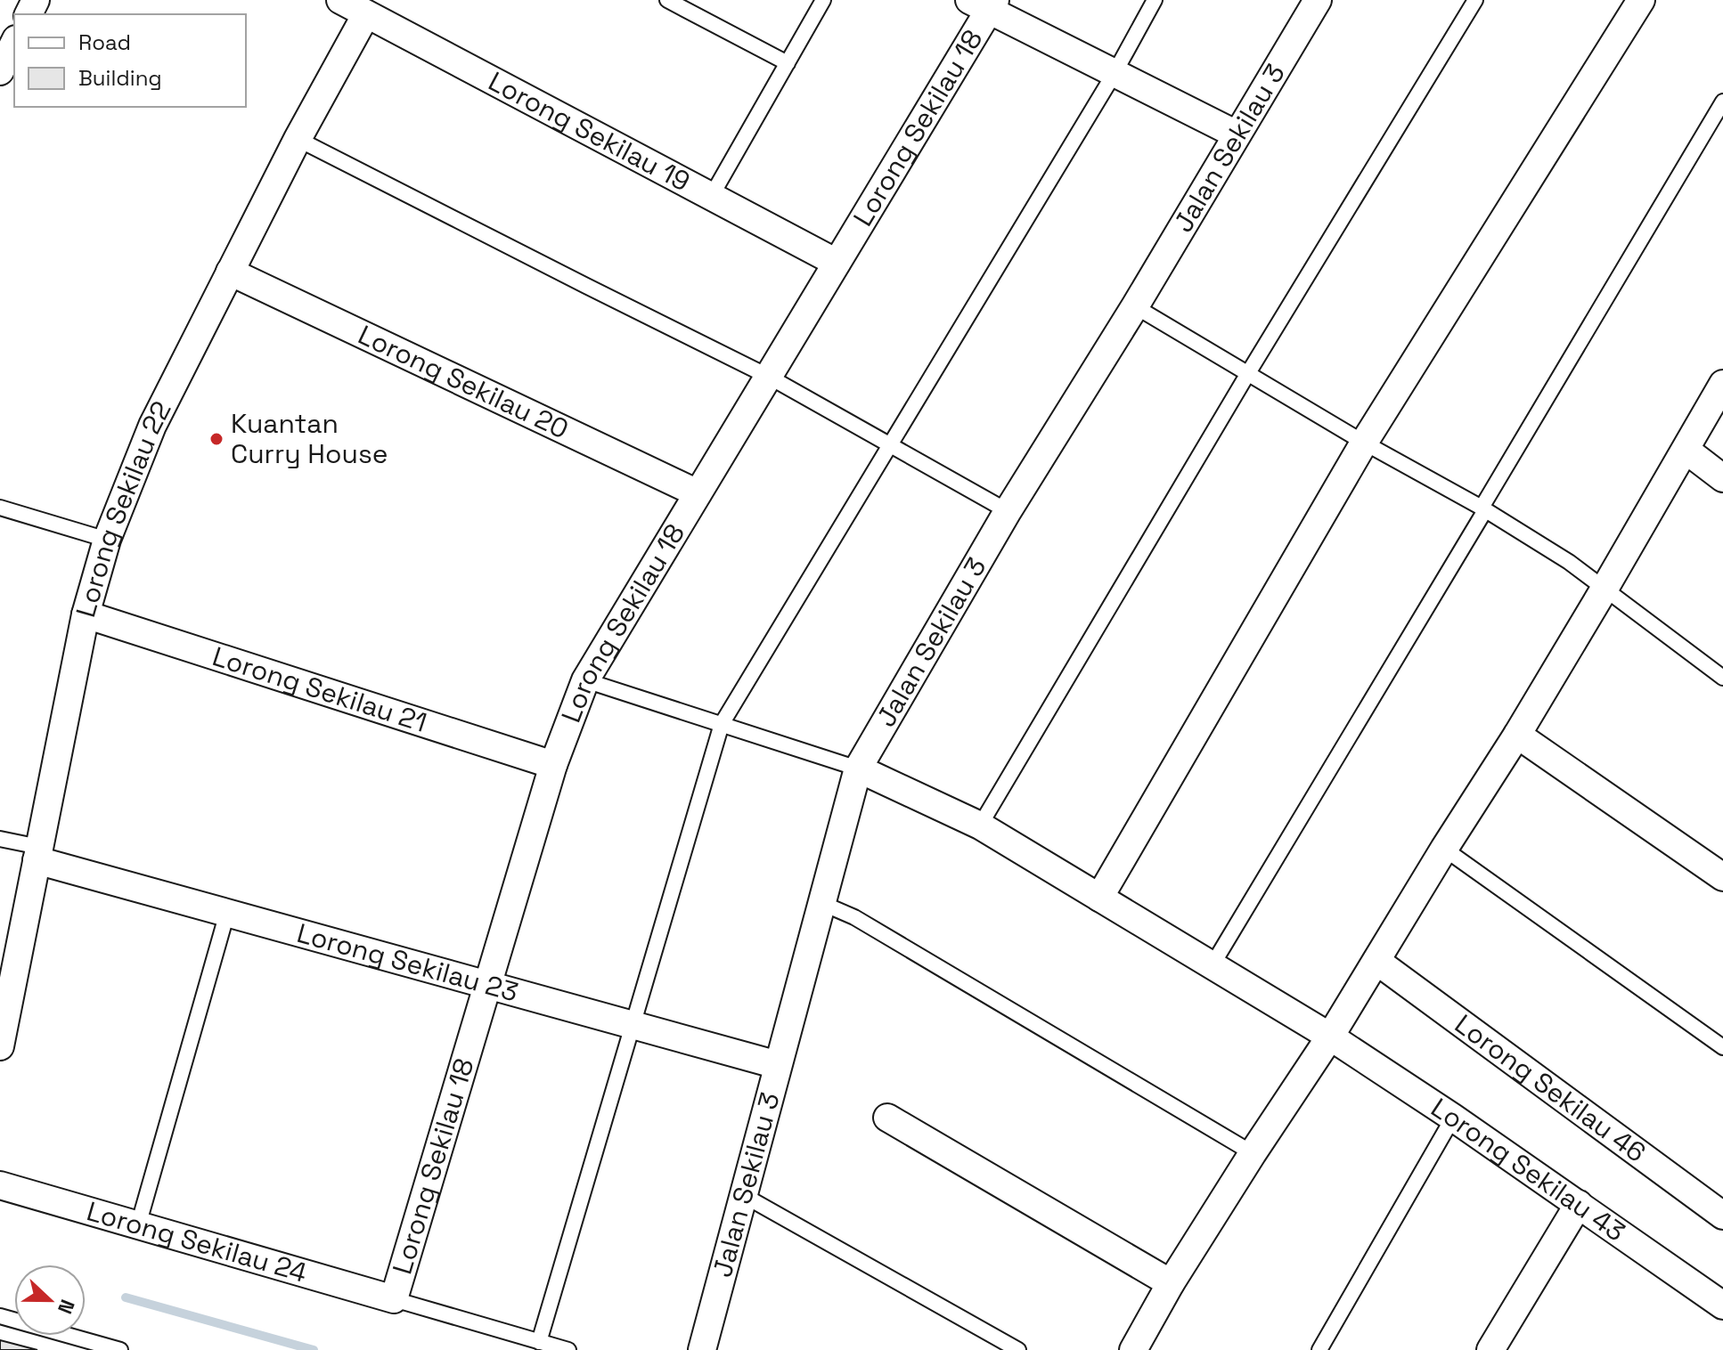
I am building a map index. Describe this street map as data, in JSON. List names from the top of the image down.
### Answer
{
  "streets": {
    "street": [
      "Lorong Sekilau 18",
      "Lorong Sekilau 19",
      "Jalan Sekilau 3",
      "Lorong Sekilau 20",
      "Lorong Sekilau 22",
      "Lorong Sekilau 21",
      "Lorong Sekilau 23",
      "Lorong Sekilau 46",
      "Lorong Sekilau 43",
      "Lorong Sekilau 24"
    ]
  },
  "crossings": [
    ["Lorong Sekilau 18", "Lorong Sekilau 19"],
    ["Lorong Sekilau 18", "Lorong Sekilau 20"],
    ["Lorong Sekilau 18", "Lorong Sekilau 21"],
    ["Lorong Sekilau 18", "Lorong Sekilau 23"],
    ["Lorong Sekilau 18", "Lorong Sekilau 24"],
    ["Lorong Sekilau 19", "Lorong Sekilau 22"],
    ["Jalan Sekilau 3", "Lorong Sekilau 23"],
    ["Jalan Sekilau 3", "Lorong Sekilau 43"],
    ["Lorong Sekilau 20", "Lorong Sekilau 22"],
    ["Lorong Sekilau 22", "Lorong Sekilau 21"],
    ["Lorong Sekilau 22", "Lorong Sekilau 23"]
  ],
  "places": ["Kuantan Curry House"],
  "legend": ["Road", "Building"],
  "north": "right"
}
